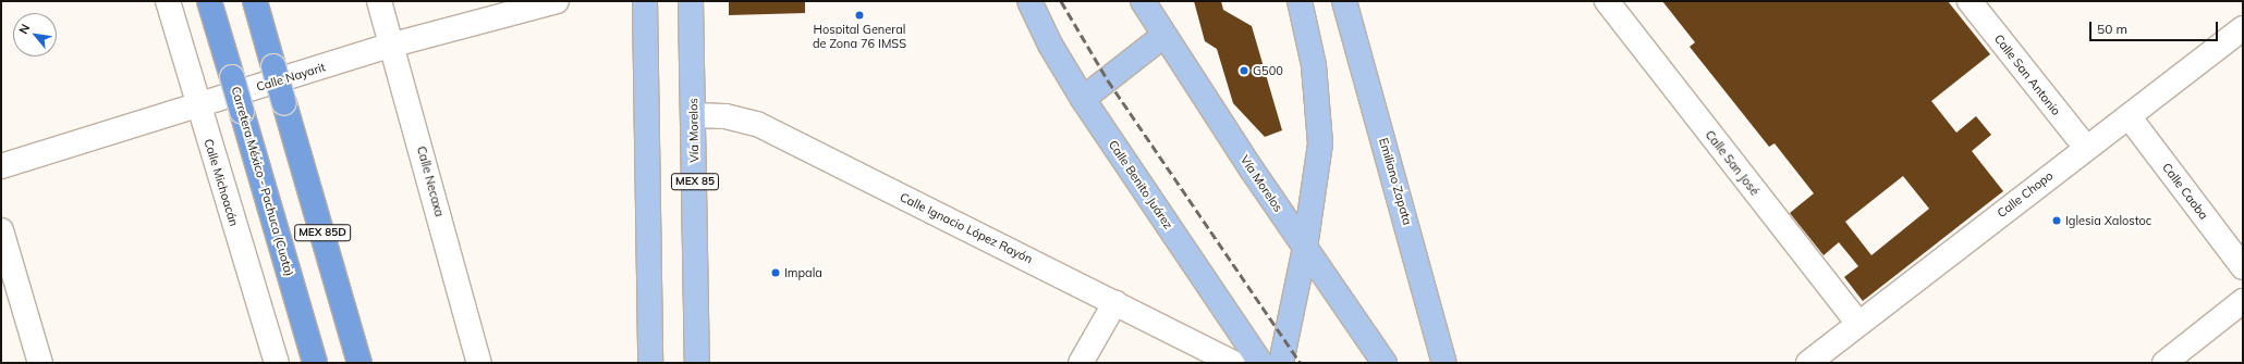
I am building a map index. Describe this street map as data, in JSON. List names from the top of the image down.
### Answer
{
  "streets": {
    "highway": ["Carretera México - Pachuca (Cuota)", "MEX 85D"],
    "main road": [
      "Vía Morelos",
      "MEX 85",
      "Emiliano Zapata",
      "Calle Benito Juárez"
    ],
    "street": [
      "Calle San Antonio",
      "Calle Nayarit",
      "Calle San José",
      "Calle Necaxa",
      "Calle Michoacán",
      "Calle Caoba",
      "Calle Chopo",
      "Calle Ignacio López Rayón"
    ]
  },
  "crossings": [
    ["Calle San Antonio", "Calle Chopo"],
    ["Calle Nayarit", "Calle Necaxa"],
    ["Calle Nayarit", "Calle Michoacán"],
    ["Vía Morelos", "Calle Ignacio López Rayón"],
    ["Calle San José", "Calle Chopo"],
    ["Calle Caoba", "Calle Chopo"]
  ],
  "places": [
    "Hospital General de Zona 76 IMSS",
    "G500",
    "Iglesia Xalostoc",
    "Impala"
  ],
  "scale_bar": "50 m",
  "north": "top left"
}
